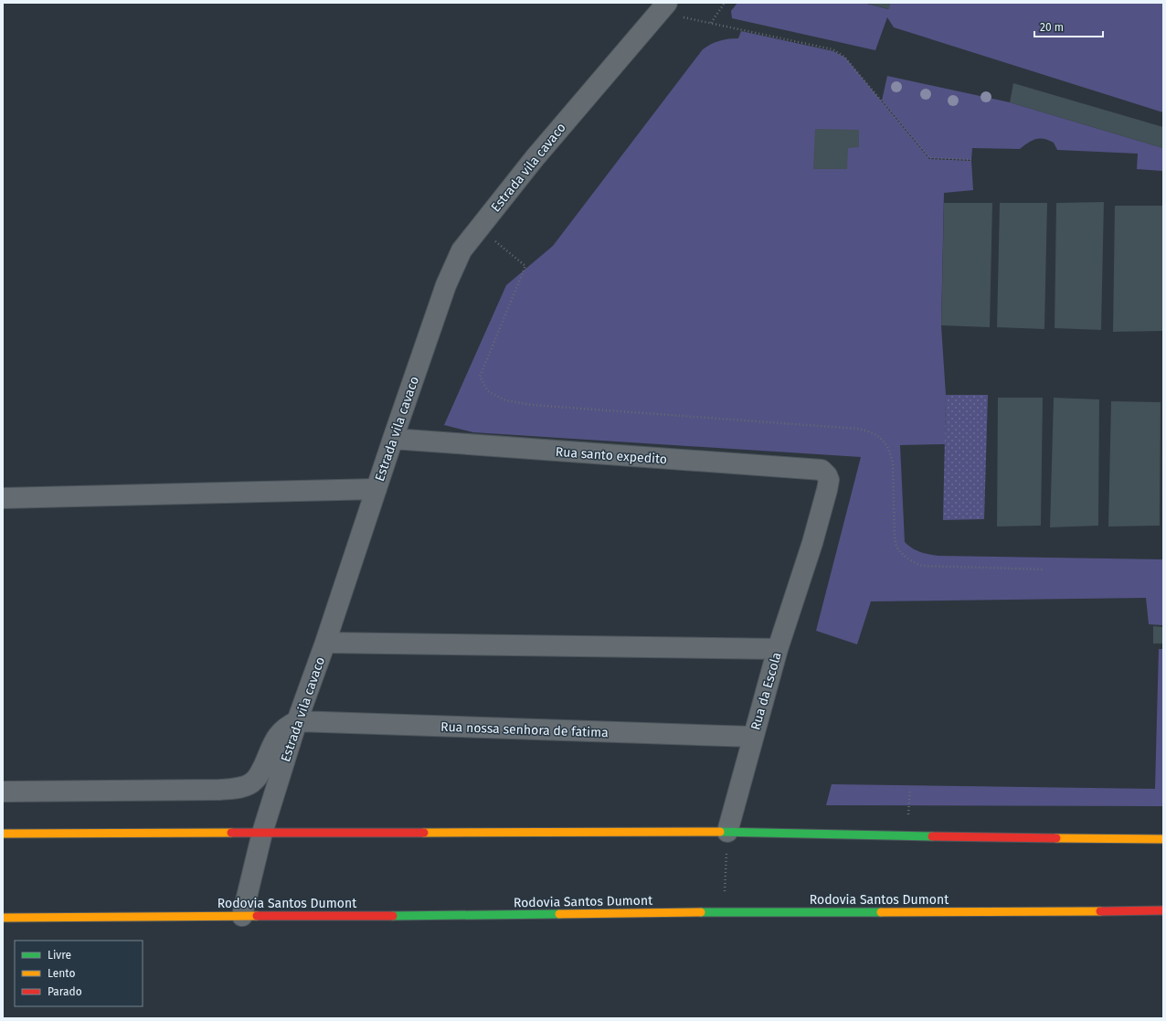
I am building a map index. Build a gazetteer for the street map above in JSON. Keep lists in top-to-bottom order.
{
  "streets": {
    "main road": ["Rodovia Santos Dumont"],
    "street": [
      "Estrada vila cavaco",
      "Rua santo expedito",
      "Rua da Escola",
      "Rua nossa senhora de fatima"
    ]
  },
  "crossings": [
    ["Estrada vila cavaco", "Rua santo expedito"],
    ["Estrada vila cavaco", "Rua nossa senhora de fatima"],
    ["Estrada vila cavaco", "Rodovia Santos Dumont"],
    ["Rua santo expedito", "Rua da Escola"],
    ["Rua da Escola", "Rua nossa senhora de fatima"]
  ],
  "legend": ["Livre", "Lento", "Parado"],
  "scale_bar": "20 m"
}
